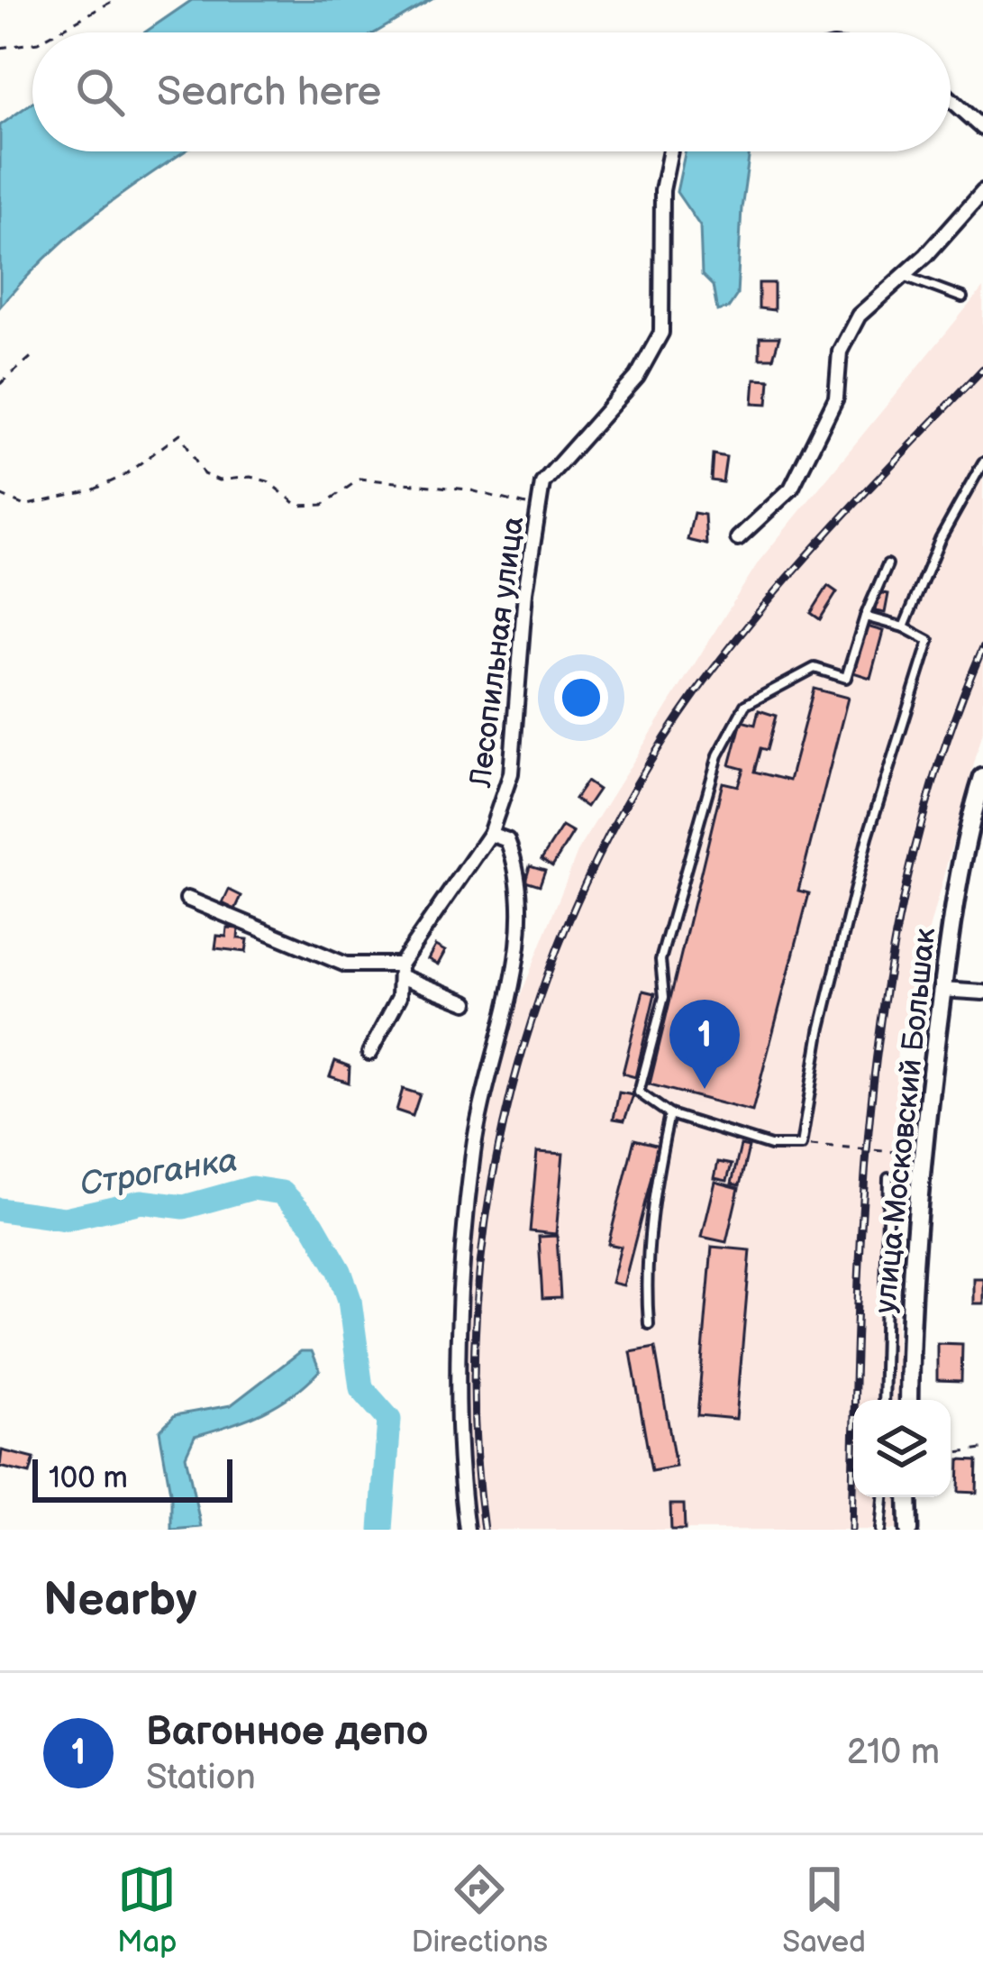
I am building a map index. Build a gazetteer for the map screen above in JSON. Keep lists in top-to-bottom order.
{
  "streets": {
    "street": ["Лесопильная улица", "улица Московский Большак"]
  },
  "water": ["Строганка"],
  "scale_bar": "100 m",
  "page": {
    "search": "Search here",
    "pins": "1",
    "scale": "100 m",
    "heading": "Nearby",
    "list": [
      {
        "mark": "1",
        "name": "Вагонное депо",
        "note": "Station",
        "value": "210 m"
      }
    ],
    "nav": ["Map", "Directions", "Saved"]
  }
}
